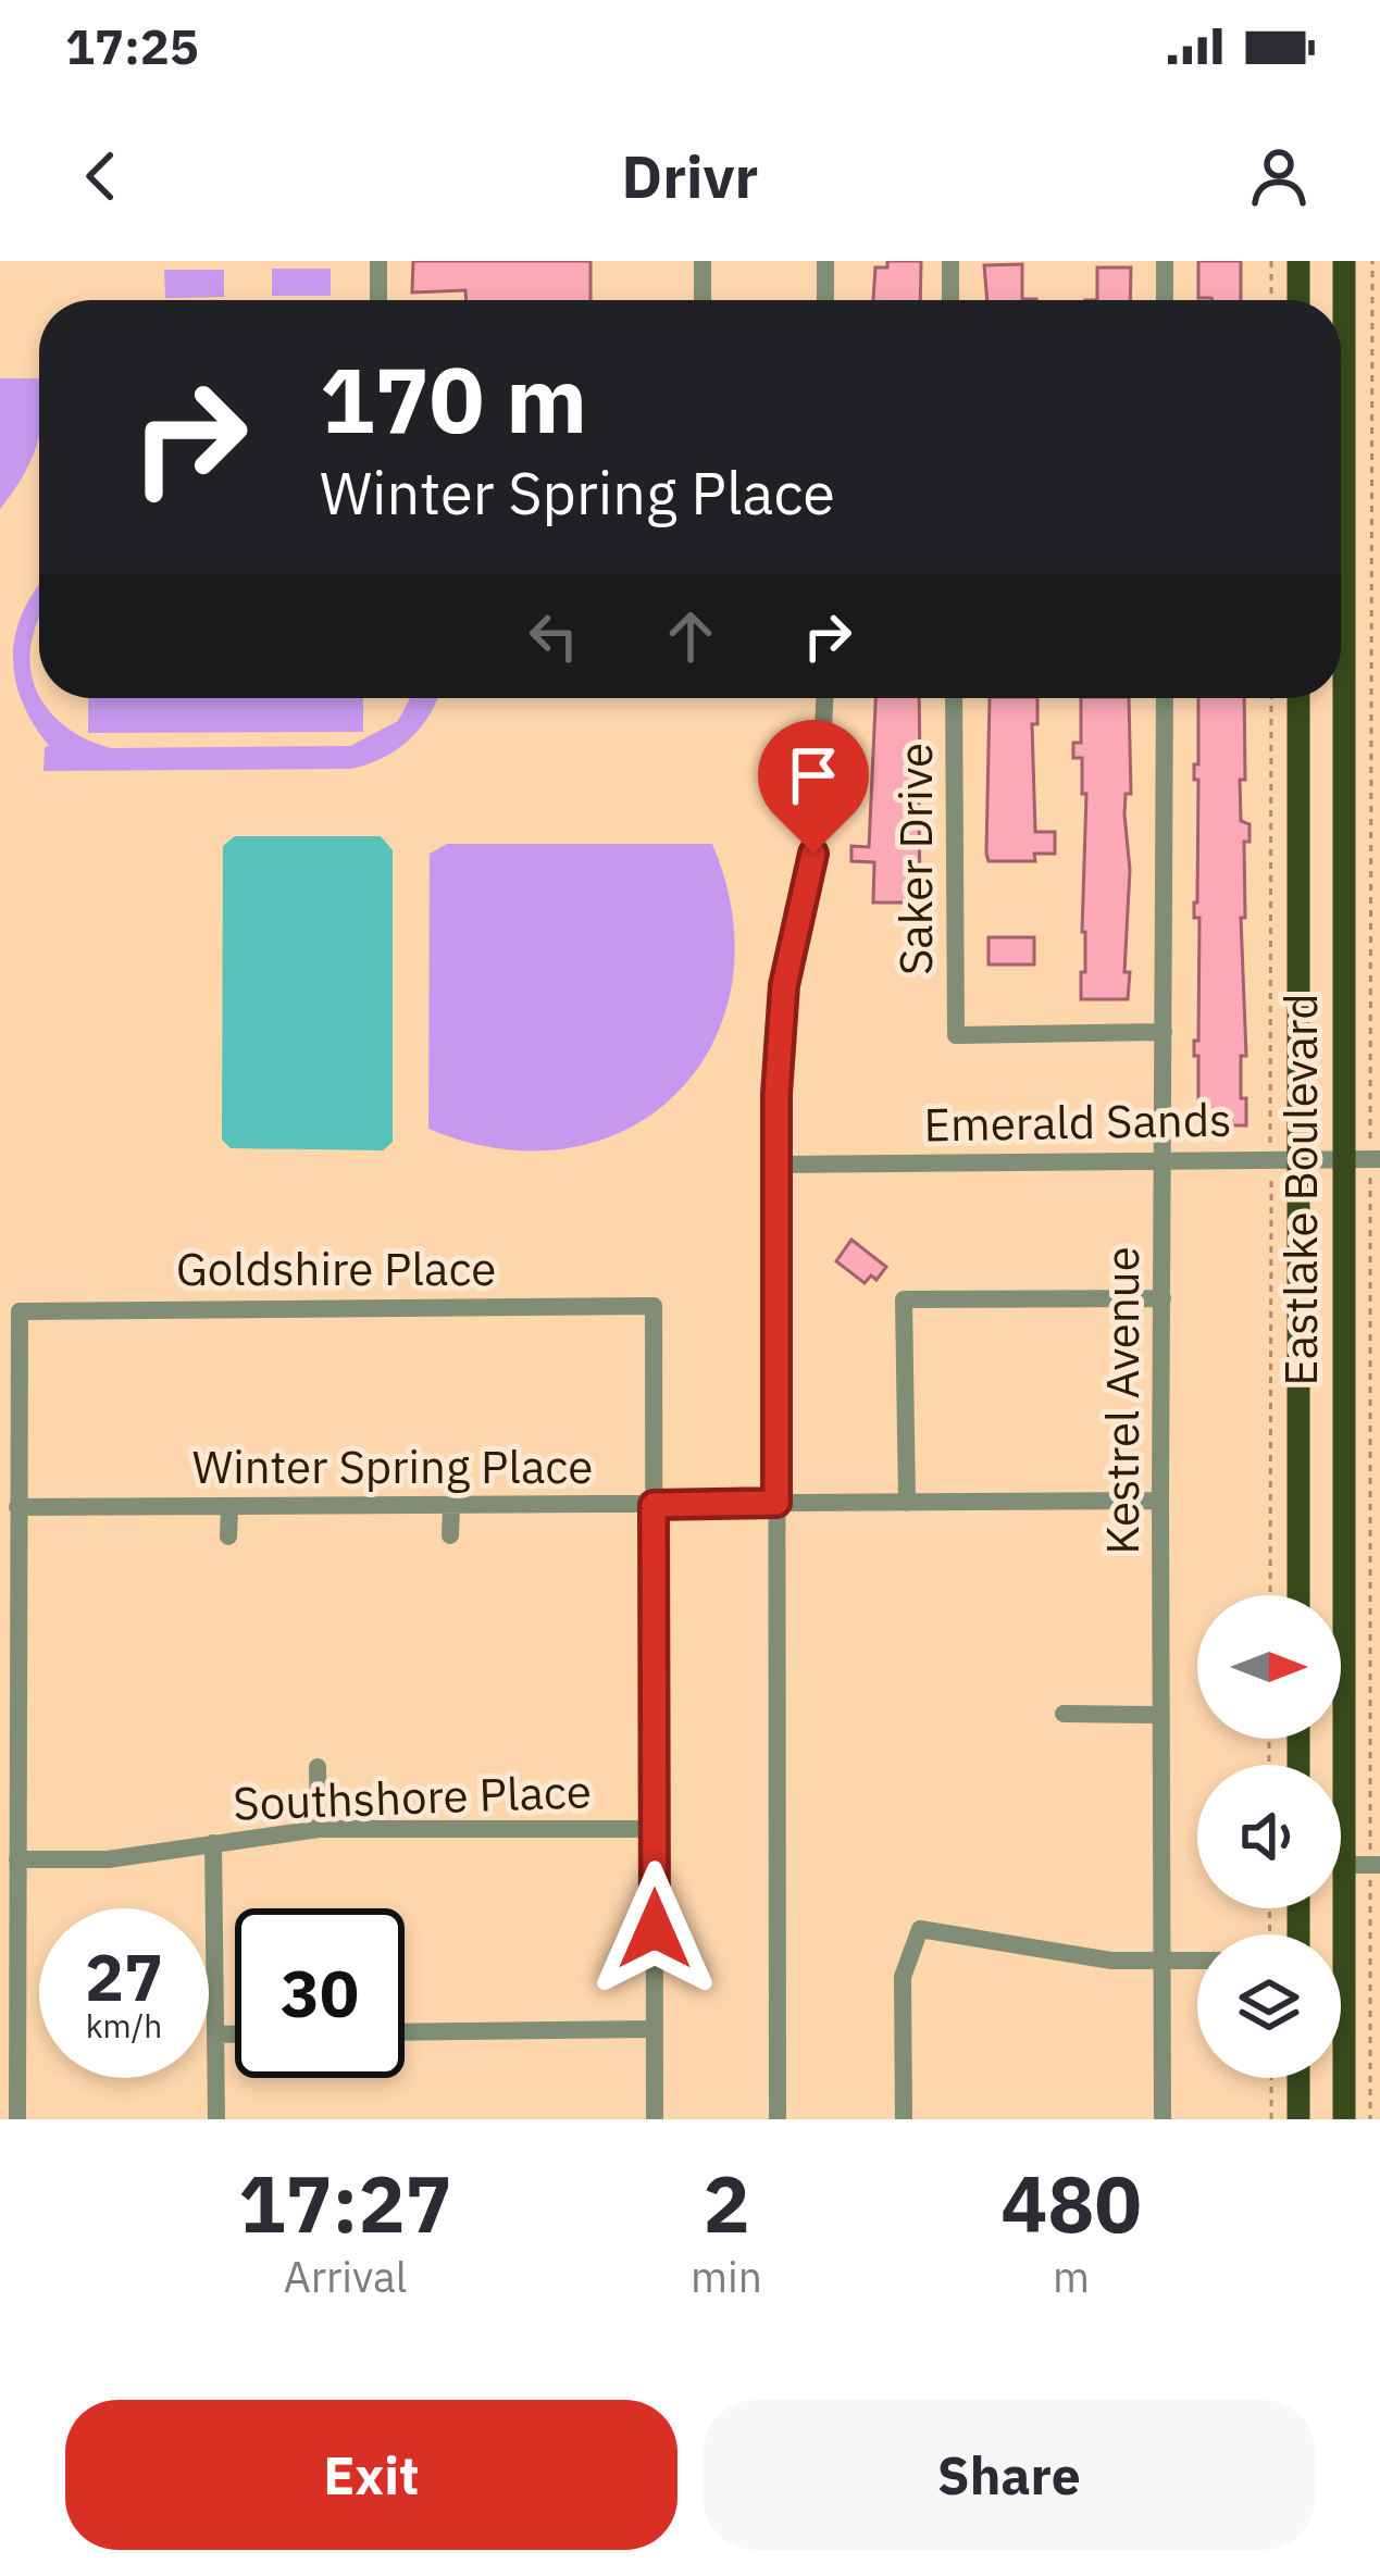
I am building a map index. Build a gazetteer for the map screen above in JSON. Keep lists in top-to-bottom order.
{
  "streets": {
    "main road": ["Eastlake Boulevard"],
    "street": [
      "Saker Drive",
      "Emerald Sands",
      "Goldshire Place",
      "Kestrel Avenue",
      "Winter Spring Place",
      "Southshore Place"
    ]
  },
  "crossings": [
    ["Saker Drive", "Kestrel Avenue"],
    ["Emerald Sands", "Eastlake Boulevard"],
    ["Emerald Sands", "Kestrel Avenue"],
    ["Goldshire Place", "Winter Spring Place"],
    ["Kestrel Avenue", "Winter Spring Place"]
  ],
  "north": "right",
  "page": {
    "status": "17:25",
    "header": "Drivr",
    "turn": ["170 m", "Winter Spring Place"],
    "speed": "27 km/h",
    "limit": "30",
    "eta": [
      "17:27",
      "Arrival",
      "2",
      "min",
      "480",
      "m"
    ],
    "buttons": ["Exit", "Share"]
  }
}
